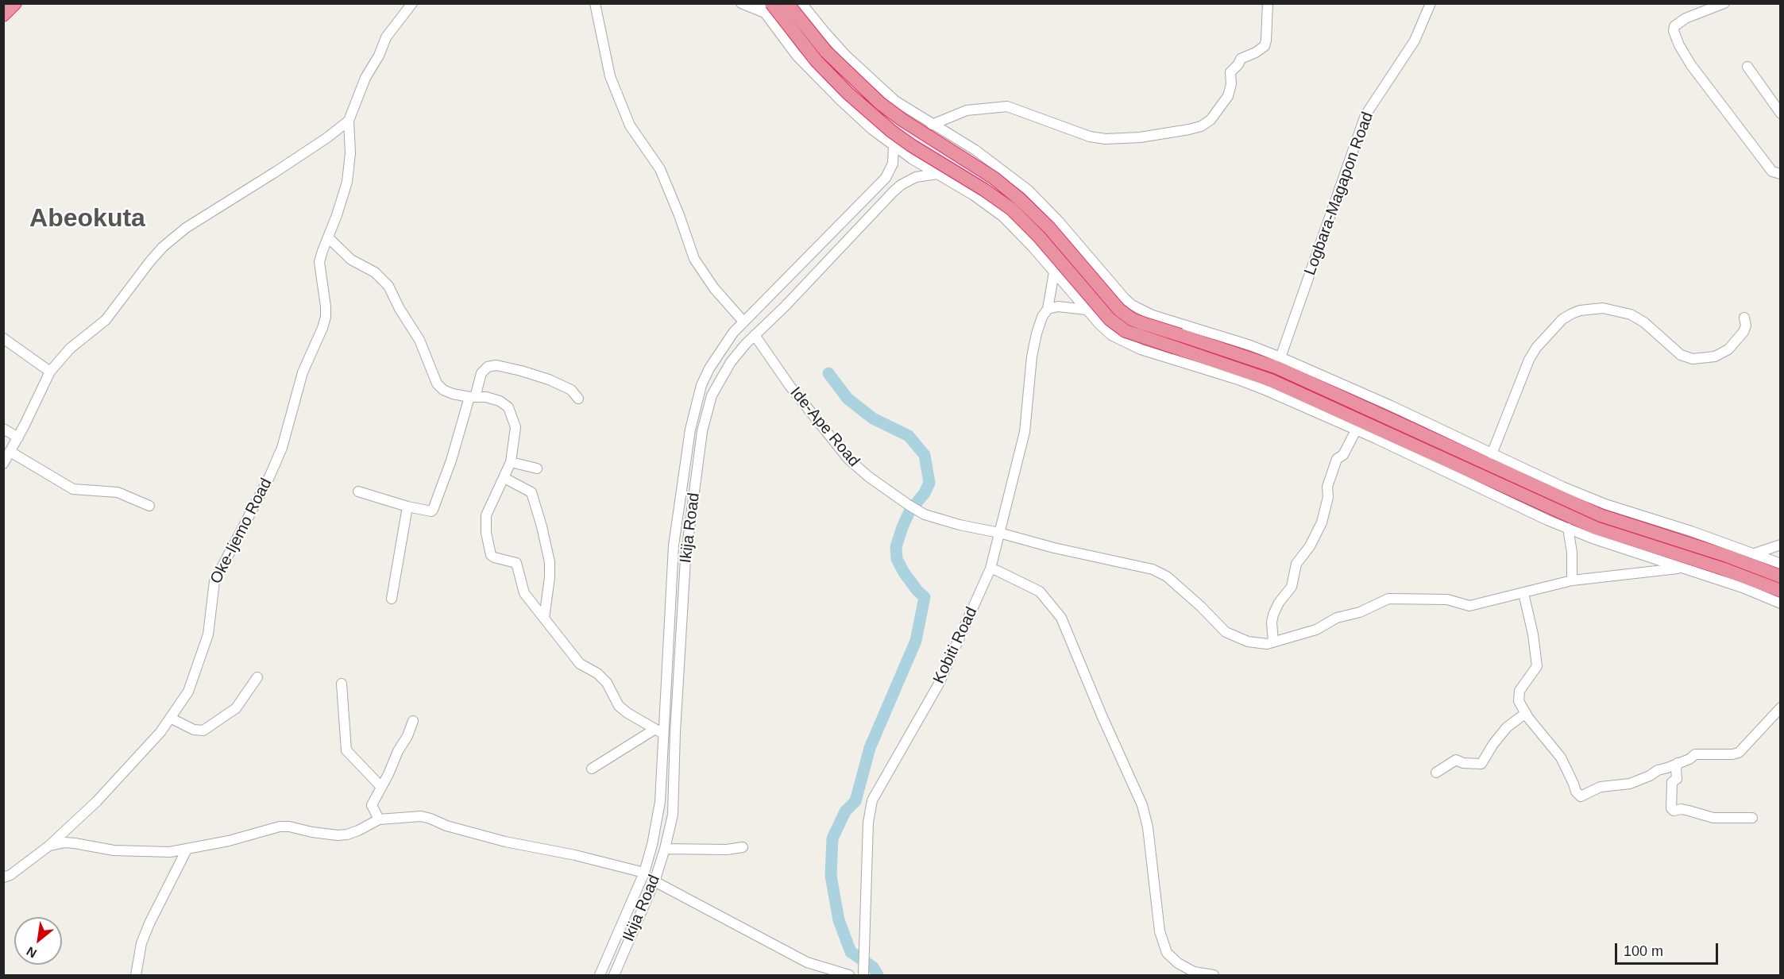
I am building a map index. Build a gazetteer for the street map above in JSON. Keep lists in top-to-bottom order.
{
  "streets": {
    "street": [
      "Logbara-Magapon Road",
      "Ide-Ape Road",
      "Ikija Road",
      "Oke-Ijemo Road",
      "Kobiti Road"
    ]
  },
  "crossings": [
    ["Ide-Ape Road", "Ikija Road"],
    ["Ide-Ape Road", "Kobiti Road"]
  ],
  "districts": ["Abeokuta"],
  "scale_bar": "100 m",
  "north": "bottom left"
}
